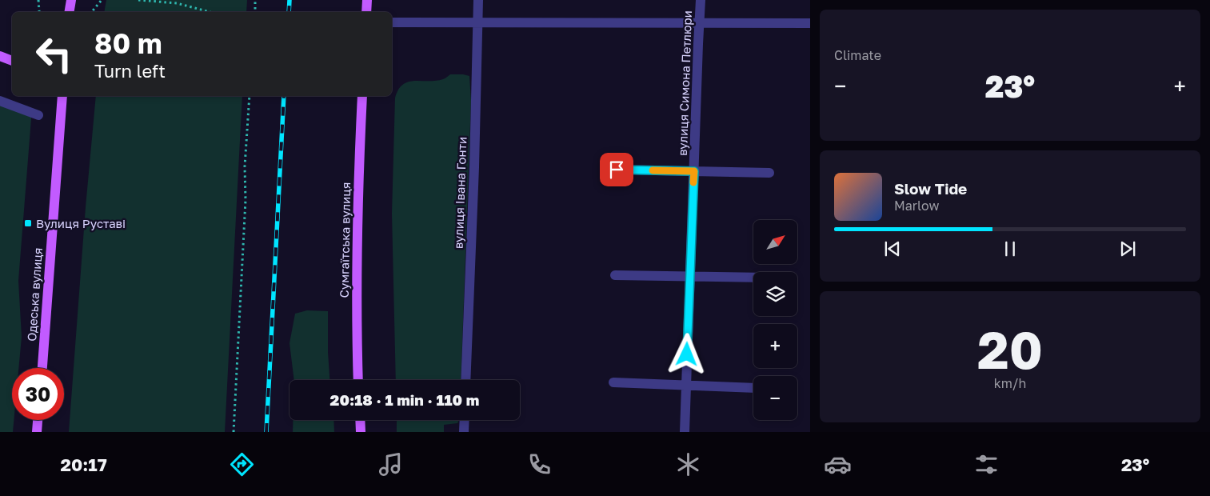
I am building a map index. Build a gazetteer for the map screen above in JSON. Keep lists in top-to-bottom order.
{
  "streets": {
    "main road": ["Сумгаїтська вулиця", "Одеська вулиця"],
    "street": ["вулиця Симона Петлюри", "вулиця Івана Гонти"]
  },
  "places": {
    "transit": ["Вулиця Руставі"]
  },
  "north": "top right",
  "page": {
    "tile": [
      "Climate",
      ["20", "km/h"]
    ],
    "turn": ["80 m", "Turn left"],
    "heat": ["−", "23°", "+"],
    "song": ["Slow Tide", "Marlow"],
    "map_buttons": ["+", "−"],
    "limit": "30",
    "trip": "20:18 · 1 min · 110 m",
    "tabs": ["20:17", "23°"]
  }
}
